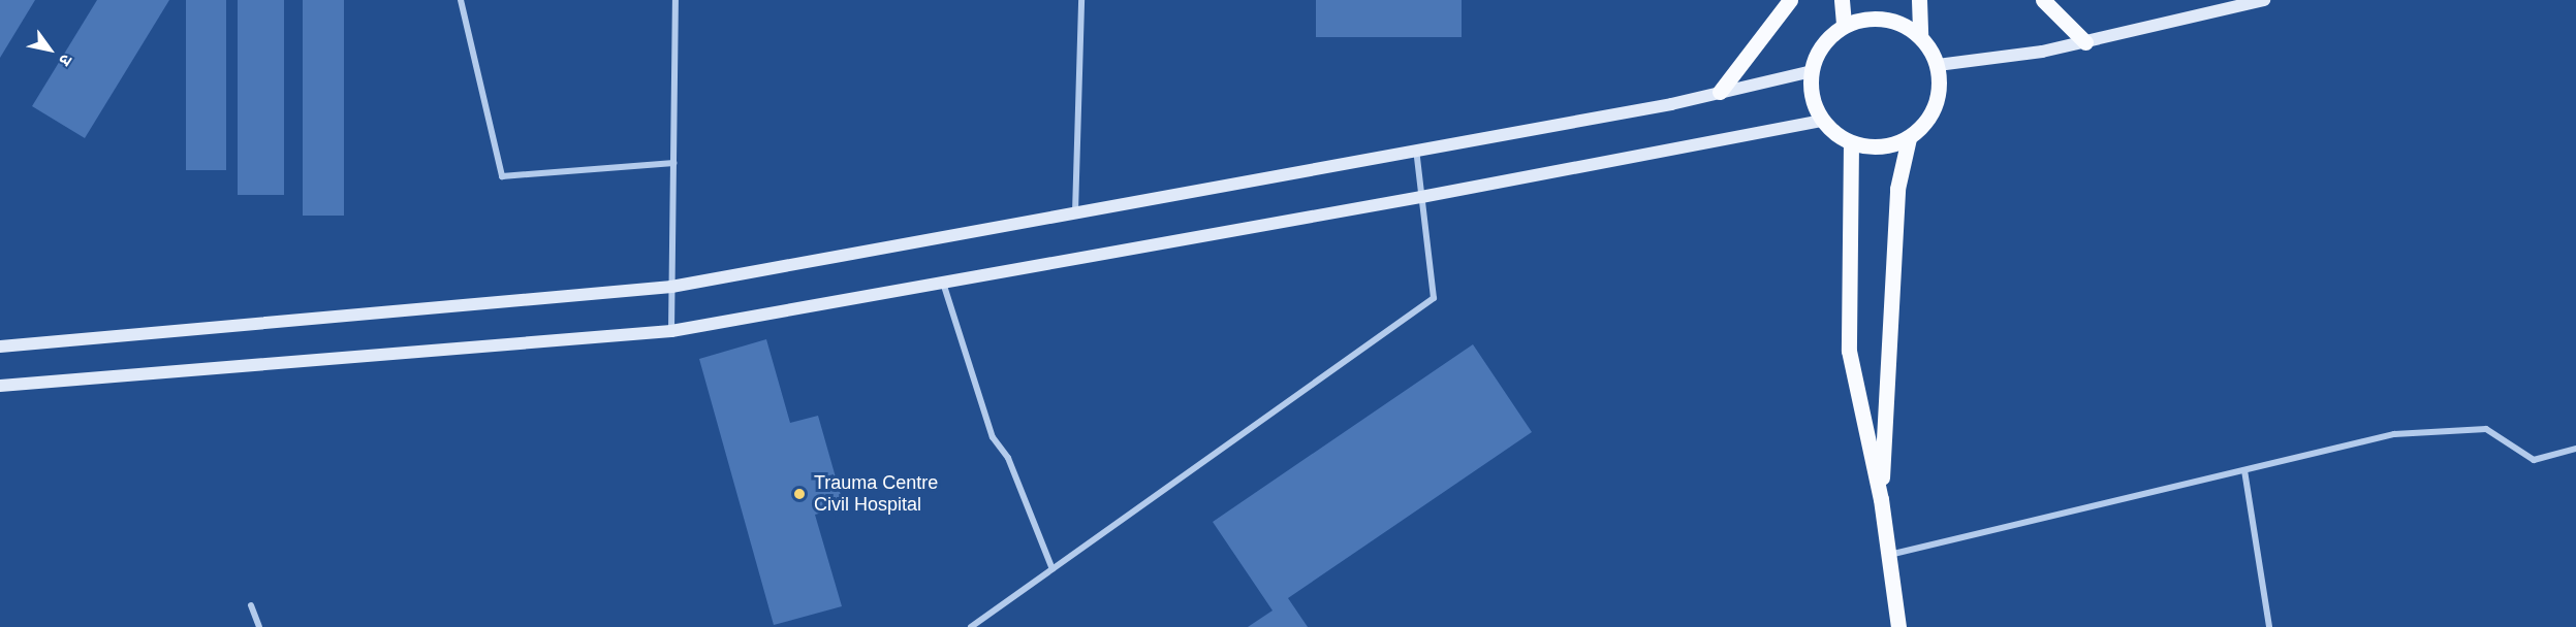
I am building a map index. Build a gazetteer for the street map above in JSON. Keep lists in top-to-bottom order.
{
  "places": ["Trauma Centre Civil Hospital"],
  "north": "bottom right"
}
